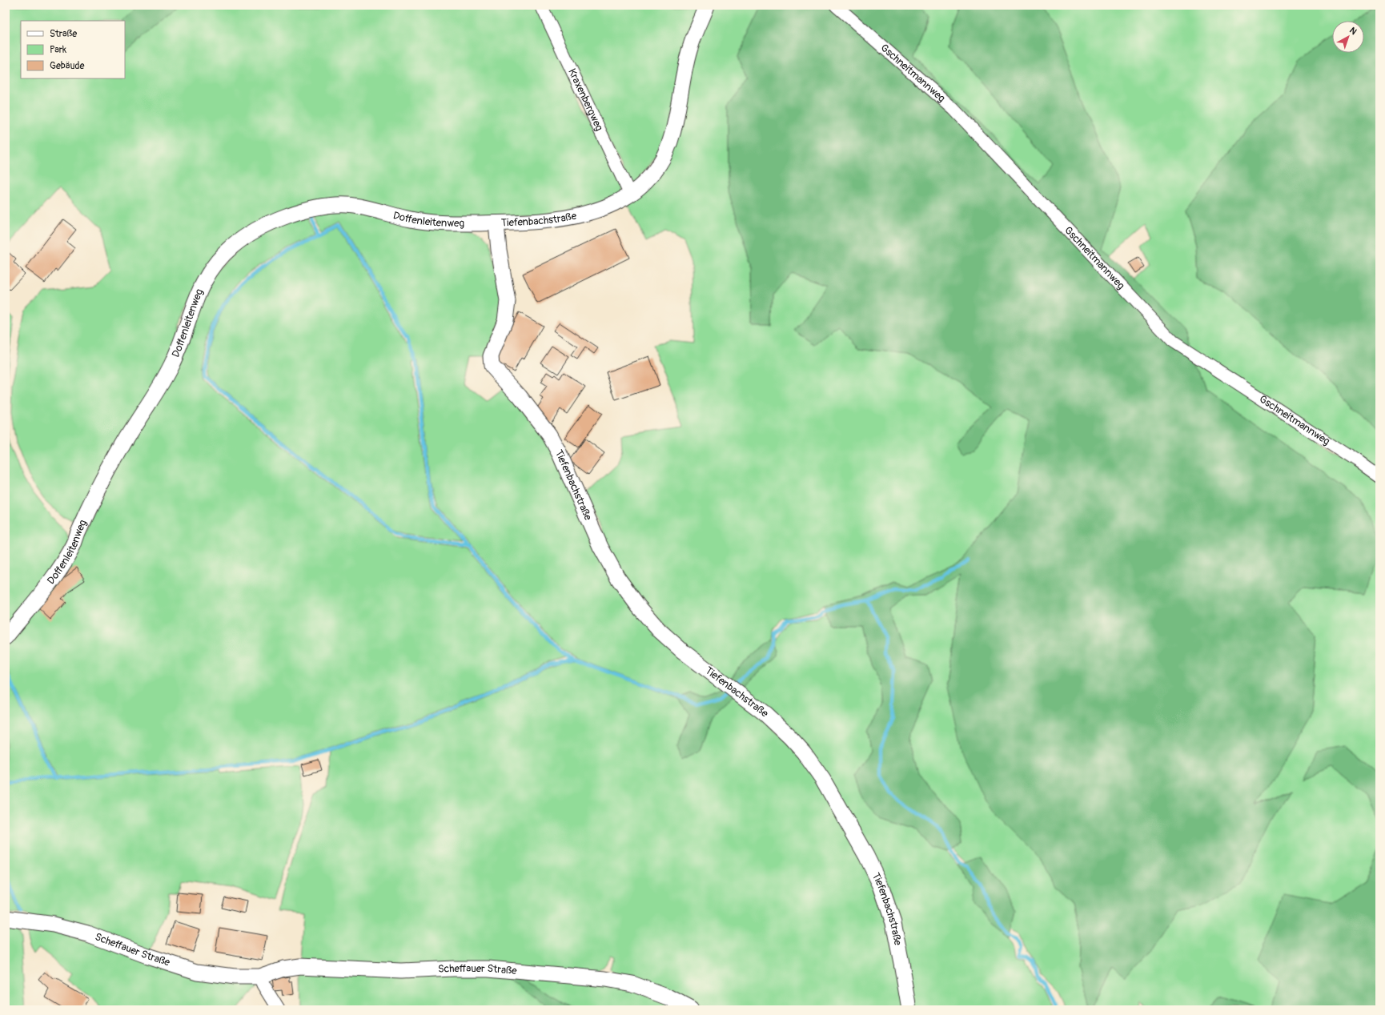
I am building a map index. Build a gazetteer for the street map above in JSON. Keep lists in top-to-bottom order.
{
  "streets": {
    "street": [
      "Gschneitmannweg",
      "Kraxenbergweg",
      "Doffenleitenweg",
      "Tiefenbachstraße",
      "Scheffauer Straße"
    ]
  },
  "crossings": [
    ["Kraxenbergweg", "Tiefenbachstraße"],
    ["Doffenleitenweg", "Tiefenbachstraße"]
  ],
  "legend": ["Straße", "Park", "Gebäude"],
  "north": "top right"
}
